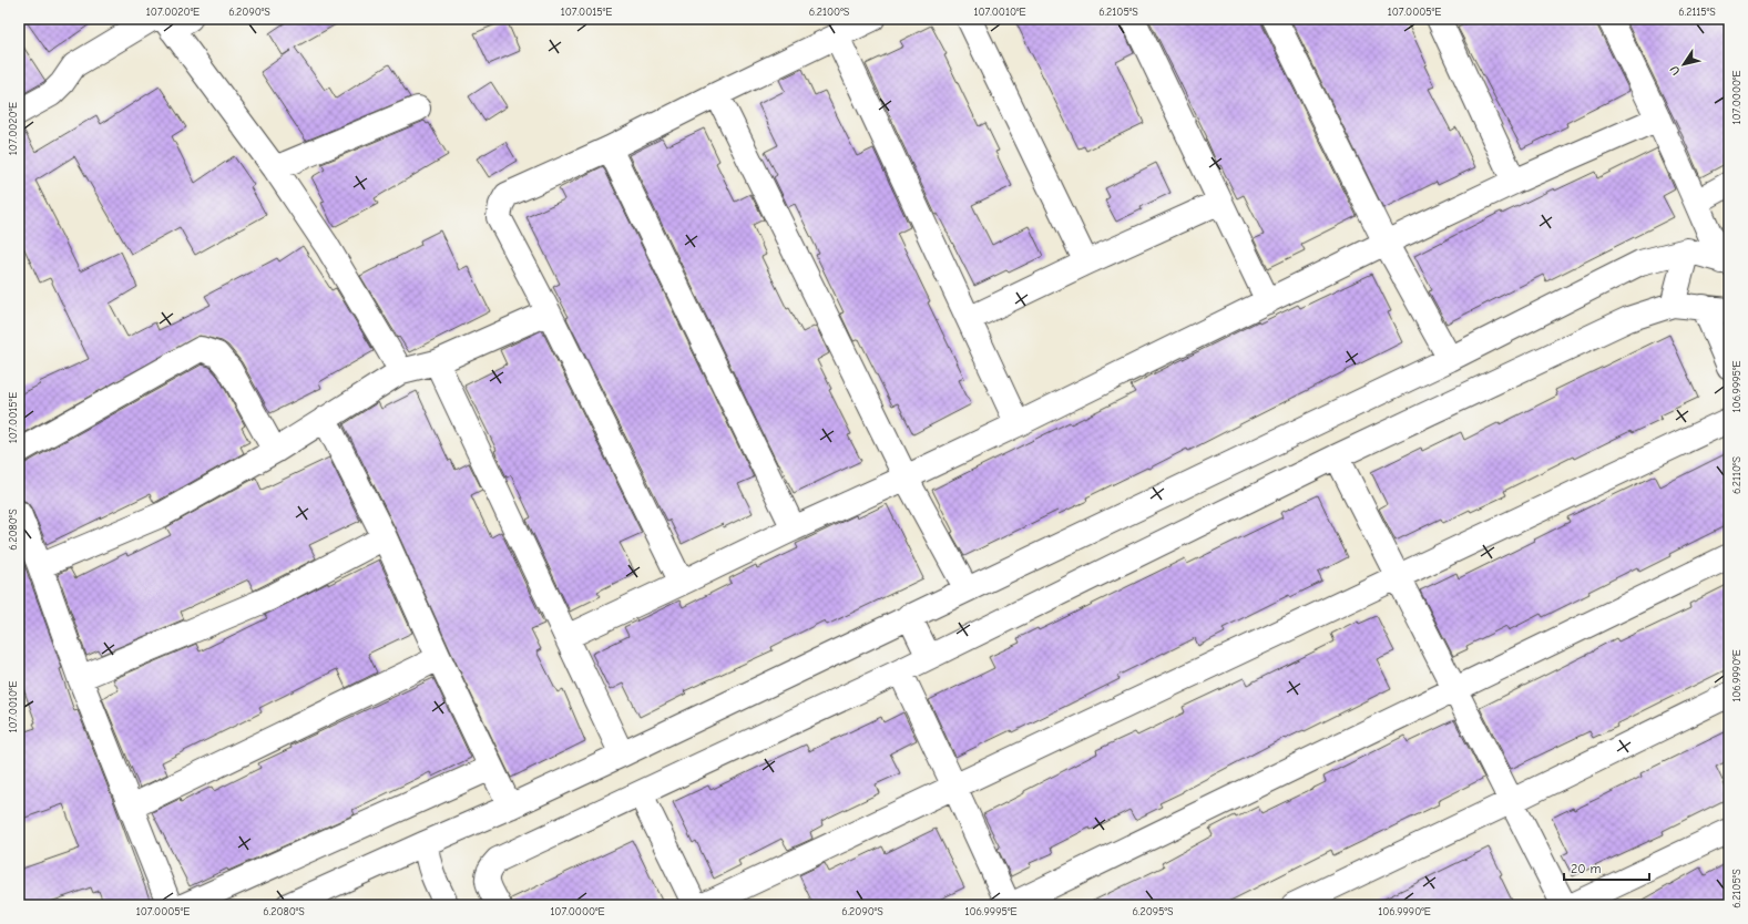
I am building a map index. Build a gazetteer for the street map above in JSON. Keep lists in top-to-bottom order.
{
  "scale_bar": "20 m",
  "north": "bottom left",
  "coordinates": [
    "107.0020°E",
    "6.2090°S",
    "107.0015°E",
    "6.2100°S",
    "107.0010°E",
    "6.2105°S",
    "107.0005°E",
    "6.2115°S",
    "107.0000°E",
    "106.9995°E",
    "6.2110°S",
    "6.2080°S",
    "106.9990°E",
    "6.2095°S"
  ]
}
